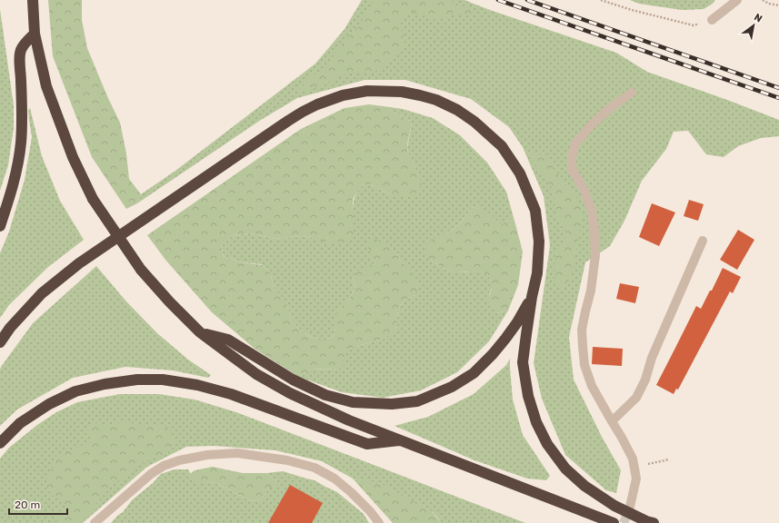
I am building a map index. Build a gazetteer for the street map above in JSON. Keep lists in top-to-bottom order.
{
  "scale_bar": "20 m",
  "north": "top right"
}
